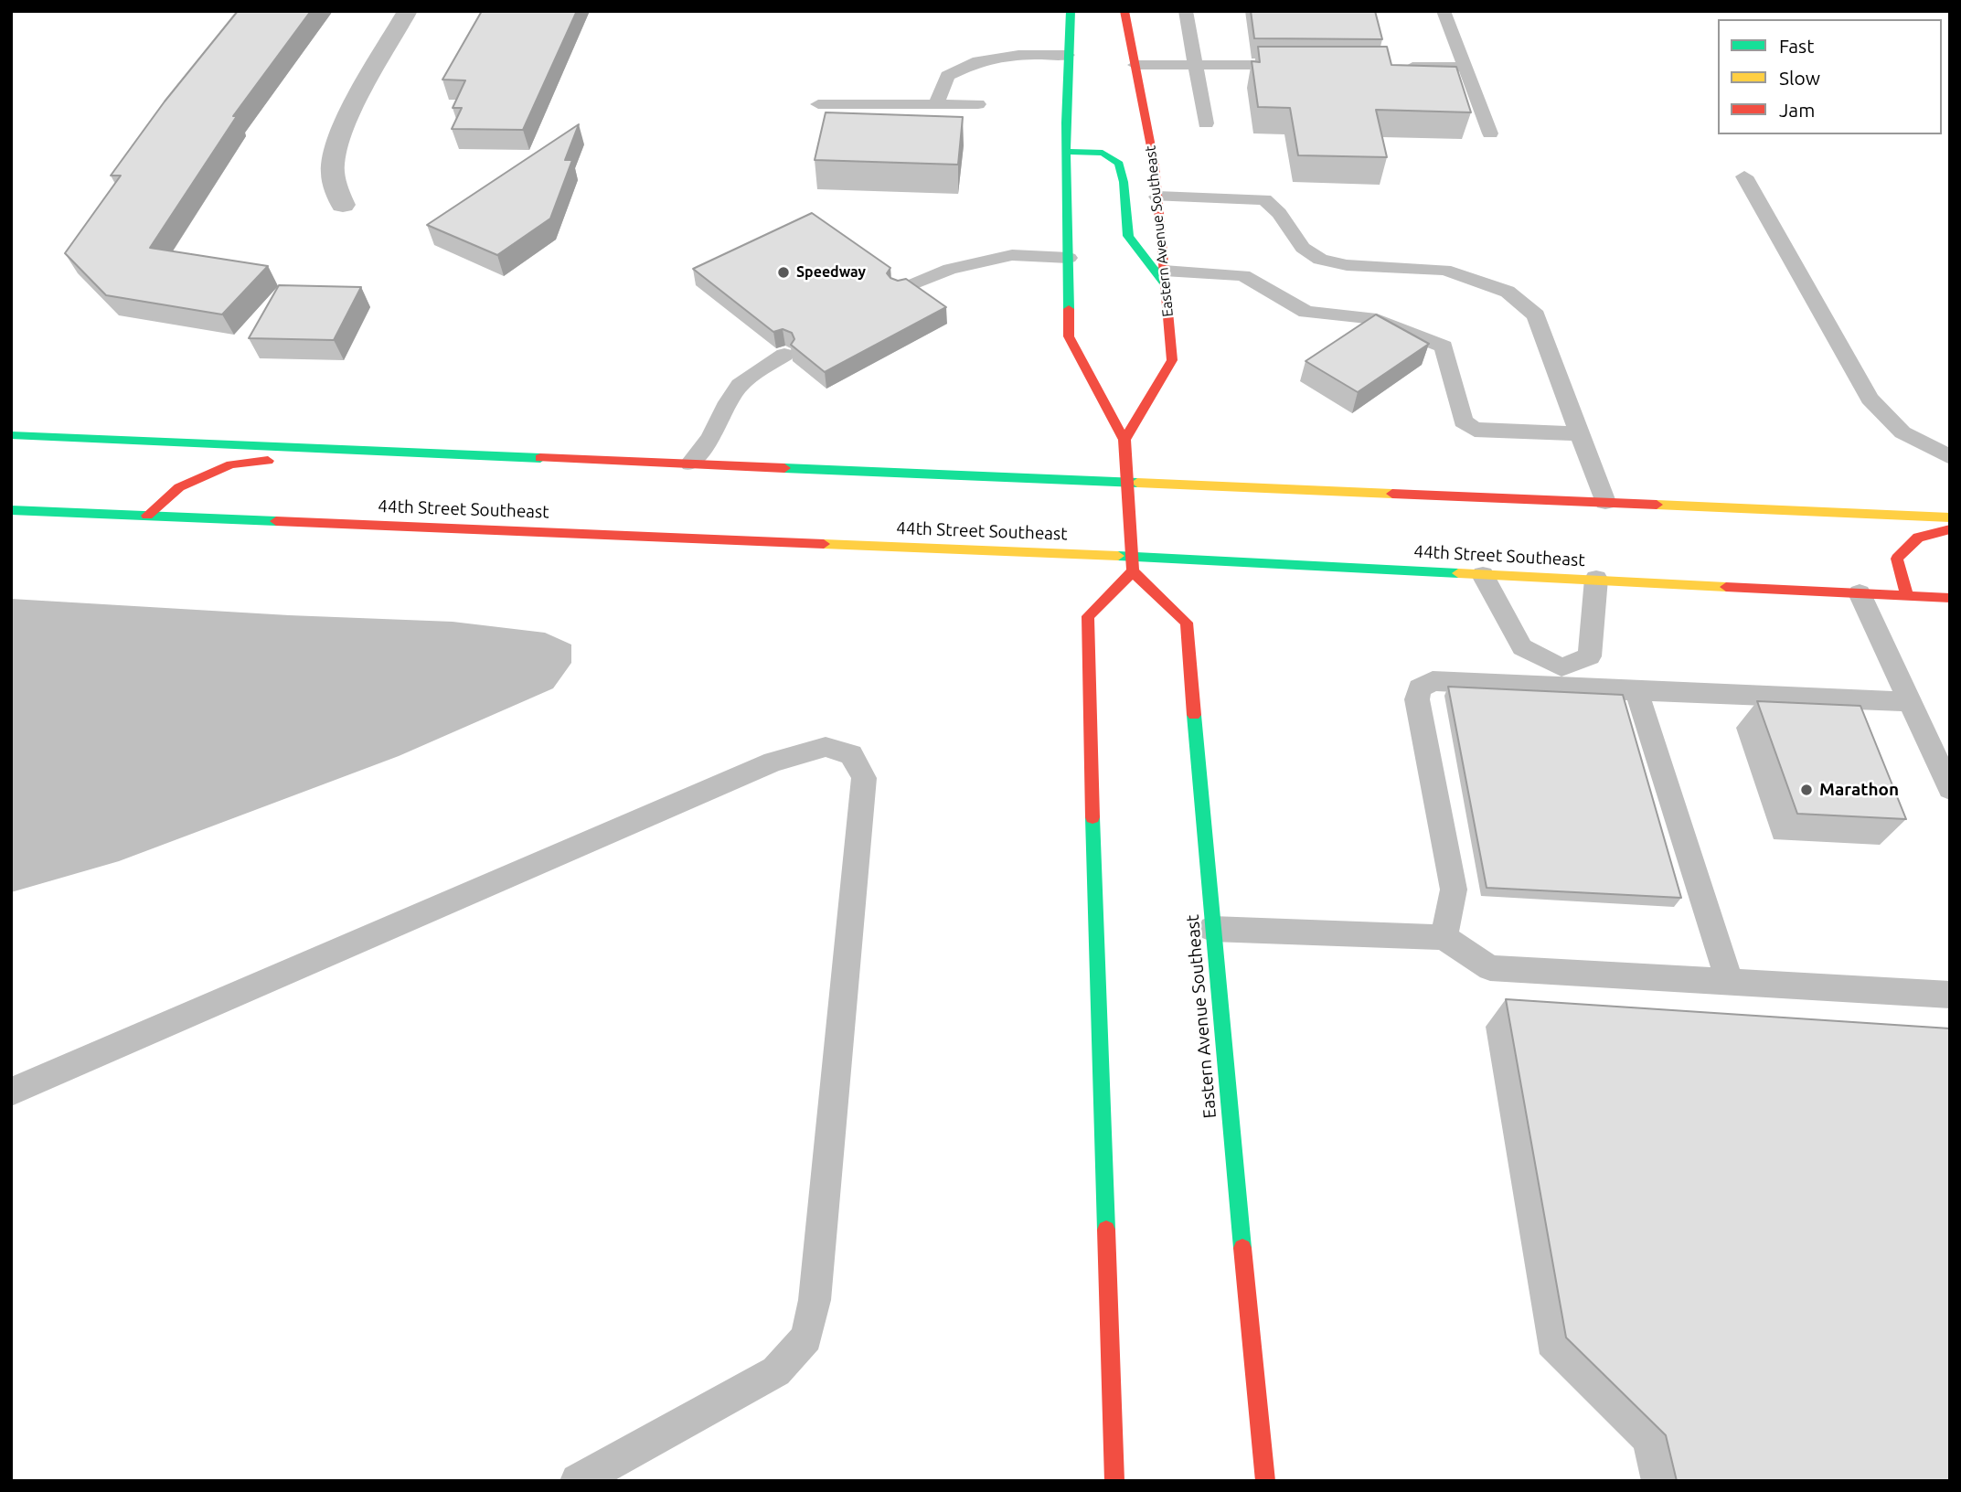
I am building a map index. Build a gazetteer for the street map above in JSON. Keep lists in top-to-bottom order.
{
  "streets": {
    "main road": ["Eastern Avenue Southeast", "44th Street Southeast"]
  },
  "crossings": [
    ["Eastern Avenue Southeast", "44th Street Southeast"]
  ],
  "places": ["Speedway", "Marathon"],
  "legend": ["Fast", "Slow", "Jam"]
}
